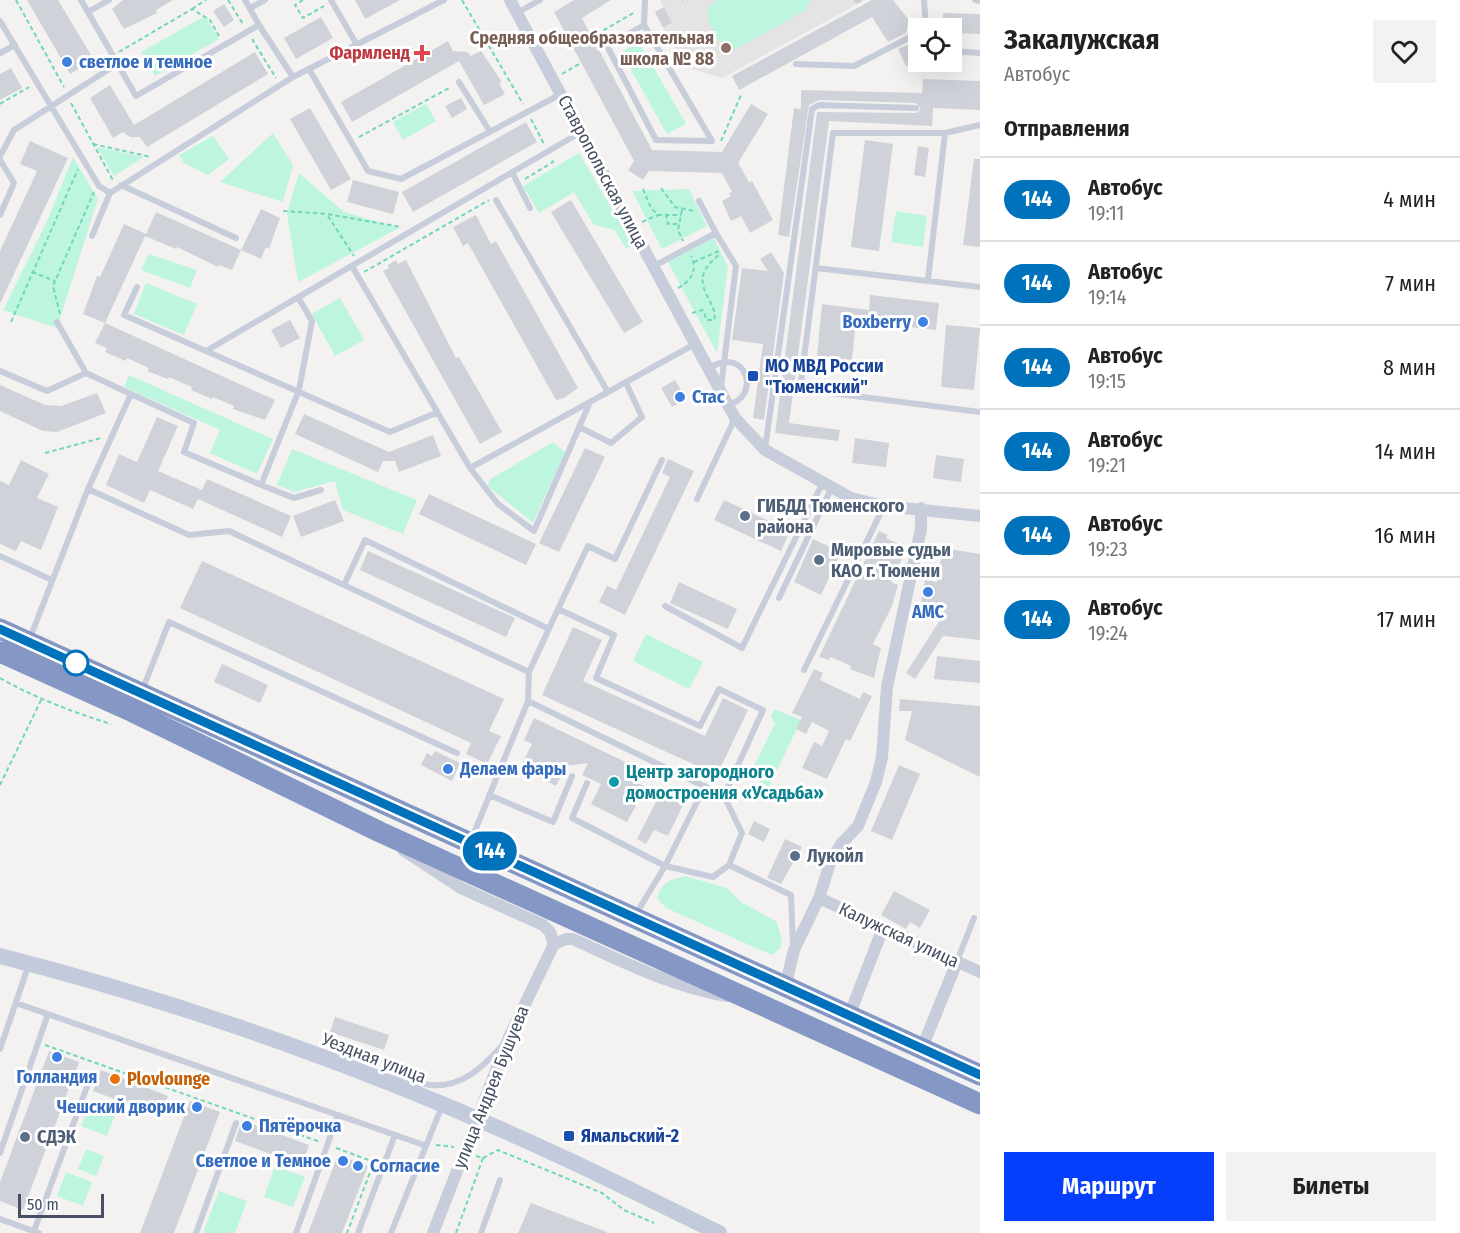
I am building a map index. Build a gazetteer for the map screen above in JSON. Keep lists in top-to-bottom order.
{
  "streets": {
    "street": [
      "Ставропольская улица",
      "Калужская улица",
      "Уездная улица",
      "улица Андрея Бушуева"
    ]
  },
  "crossings": [
    ["Уездная улица", "улица Андрея Бушуева"]
  ],
  "places": {
    "other": [
      "Средняя общеобразовательная школа № 88",
      "светлое и темное",
      "Boxberry",
      "Стас",
      "ГИБДД Тюменского района",
      "Мировые судьи КАО г. Тюмени",
      "АМС",
      "Делаем фары",
      "Центр загородного домостроения «Усадьба»",
      "Лукойл",
      "Голландия",
      "Plovlounge",
      "Чешский дворик",
      "Пятёрочка",
      "СДЭК",
      "Светлое и Темное",
      "Согласие"
    ],
    "health": ["Фармленд"],
    "transit": ["МО МВД России \"Тюменский\"", "Ямальский-2"]
  },
  "lines": ["bus line 144"],
  "scale_bar": "50 m",
  "page": {
    "on_map": "144",
    "heading": [
      ["Закалужская", "Автобус"],
      "Отправления"
    ],
    "list": [
      {
        "mark": "144",
        "name": "Автобус",
        "note": "19:11",
        "value": "4 мин"
      },
      {
        "mark": "144",
        "name": "Автобус",
        "note": "19:14",
        "value": "7 мин"
      },
      {
        "mark": "144",
        "name": "Автобус",
        "note": "19:15",
        "value": "8 мин"
      },
      {
        "mark": "144",
        "name": "Автобус",
        "note": "19:21",
        "value": "14 мин"
      },
      {
        "mark": "144",
        "name": "Автобус",
        "note": "19:23",
        "value": "16 мин"
      },
      {
        "mark": "144",
        "name": "Автобус",
        "note": "19:24",
        "value": "17 мин"
      }
    ],
    "buttons": ["Маршрут", "Билеты"],
    "scale": "50 m"
  }
}
